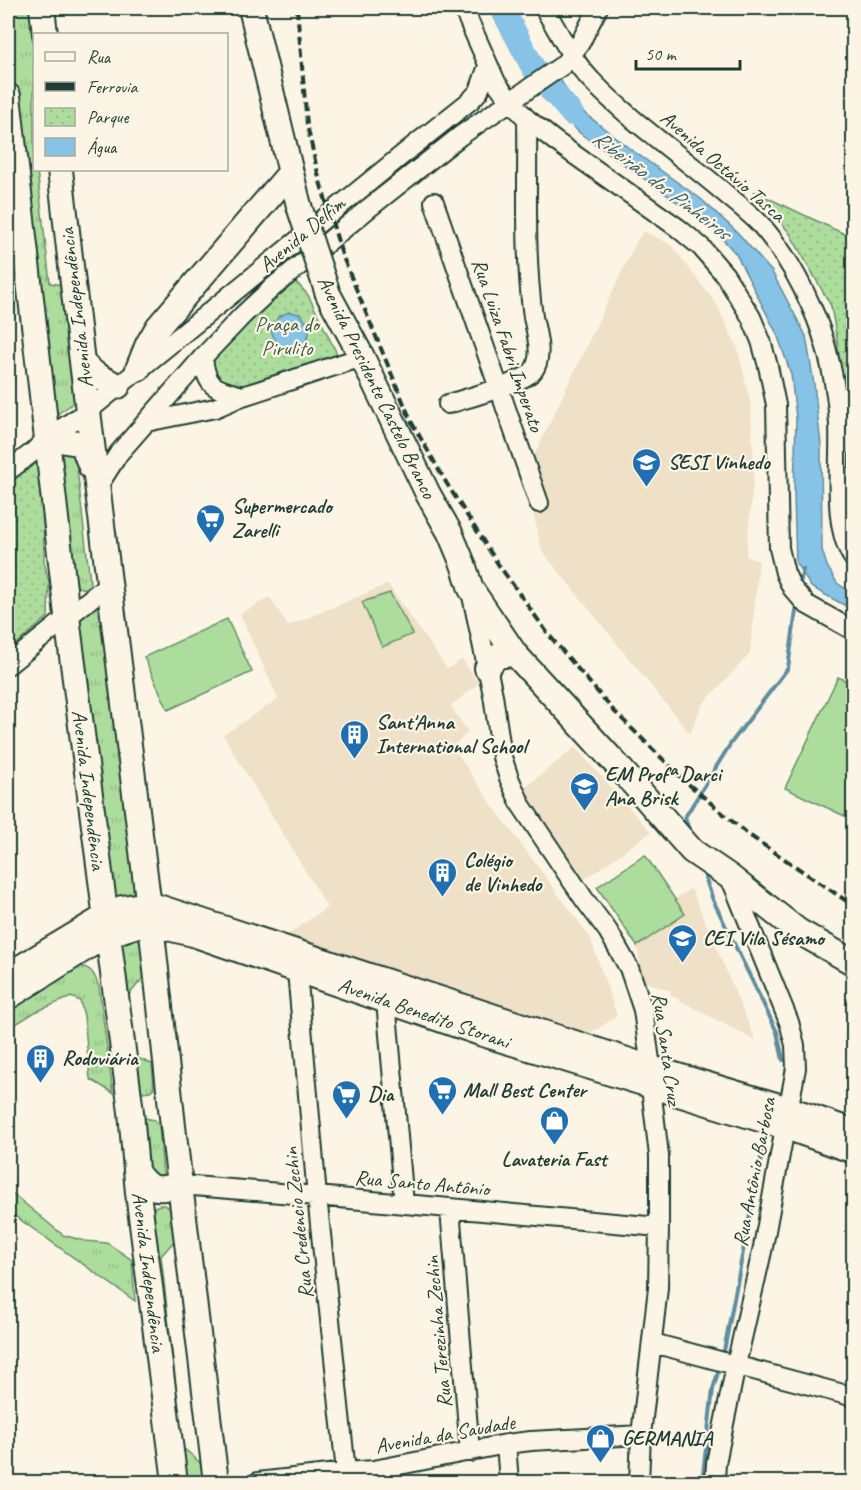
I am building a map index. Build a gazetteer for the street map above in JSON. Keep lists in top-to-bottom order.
{
  "streets": {
    "main road": ["Avenida Independência", "Avenida Presidente Castelo Branco", "Avenida Benedito Storani"],
    "street": [
      "Avenida Octávio Tasca",
      "Avenida Delfim",
      "Rua Luiza Fabri Imperato",
      "Rua Santa Cruz",
      "Rua Antônio Barbosa",
      "Rua Santo Antônio",
      "Rua Credencio Zechin",
      "Rua Terezinha Zechin",
      "Avenida da Saudade"
    ]
  },
  "crossings": [
    ["Avenida Octávio Tasca", "Avenida Delfim"],
    ["Avenida Delfim", "Avenida Independência"],
    ["Avenida Independência", "Avenida Benedito Storani"],
    ["Avenida Independência", "Rua Santo Antônio"],
    ["Avenida Presidente Castelo Branco", "Rua Santa Cruz"],
    ["Avenida Presidente Castelo Branco", "Rua Antônio Barbosa"],
    ["Avenida Benedito Storani", "Rua Santa Cruz"],
    ["Avenida Benedito Storani", "Rua Antônio Barbosa"],
    ["Avenida Benedito Storani", "Rua Credencio Zechin"],
    ["Rua Santa Cruz", "Rua Santo Antônio"],
    ["Rua Santa Cruz", "Avenida da Saudade"],
    ["Rua Santo Antônio", "Rua Credencio Zechin"],
    ["Rua Santo Antônio", "Rua Terezinha Zechin"],
    ["Rua Credencio Zechin", "Avenida da Saudade"],
    ["Rua Terezinha Zechin", "Avenida da Saudade"]
  ],
  "water": ["Ribeirão dos Pinheiros"],
  "parks": ["Praça do Pirulito"],
  "places": {
    "school or university": ["SESI Vinhedo", "EM Profª Darci Ana Brisk", "CEI Vila Sésamo"],
    "supermarket": ["Supermercado Zarelli", "Mall Best Center", "Dia"],
    "building": ["Sant'Anna International School", "Colégio de Vinhedo", "Rodoviária"],
    "shop": ["Lavateria Fast", "GERMANIA"]
  },
  "legend": [
    "Rua",
    "Ferrovia",
    "Parque",
    "Água"
  ],
  "scale_bar": "50 m"
}
